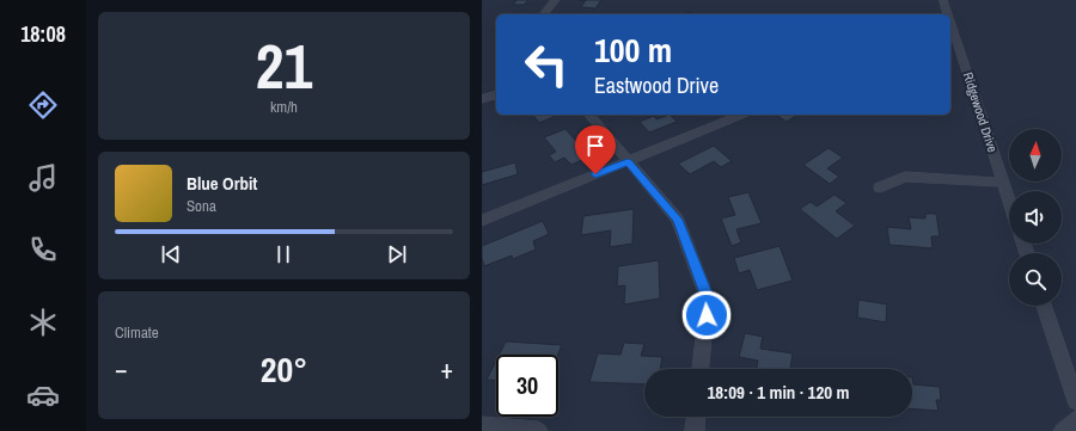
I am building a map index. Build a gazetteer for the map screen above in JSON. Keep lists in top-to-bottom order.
{
  "streets": {
    "street": ["Ridgewood Drive"]
  },
  "north": "top",
  "page": {
    "tabs": "18:08",
    "tile": [
      ["21", "km/h"],
      "Climate"
    ],
    "turn": ["100 m", "Eastwood Drive"],
    "song": ["Blue Orbit", "Sona"],
    "heat": ["−", "20°", "+"],
    "limit": "30",
    "trip": "18:09 · 1 min · 120 m"
  }
}
